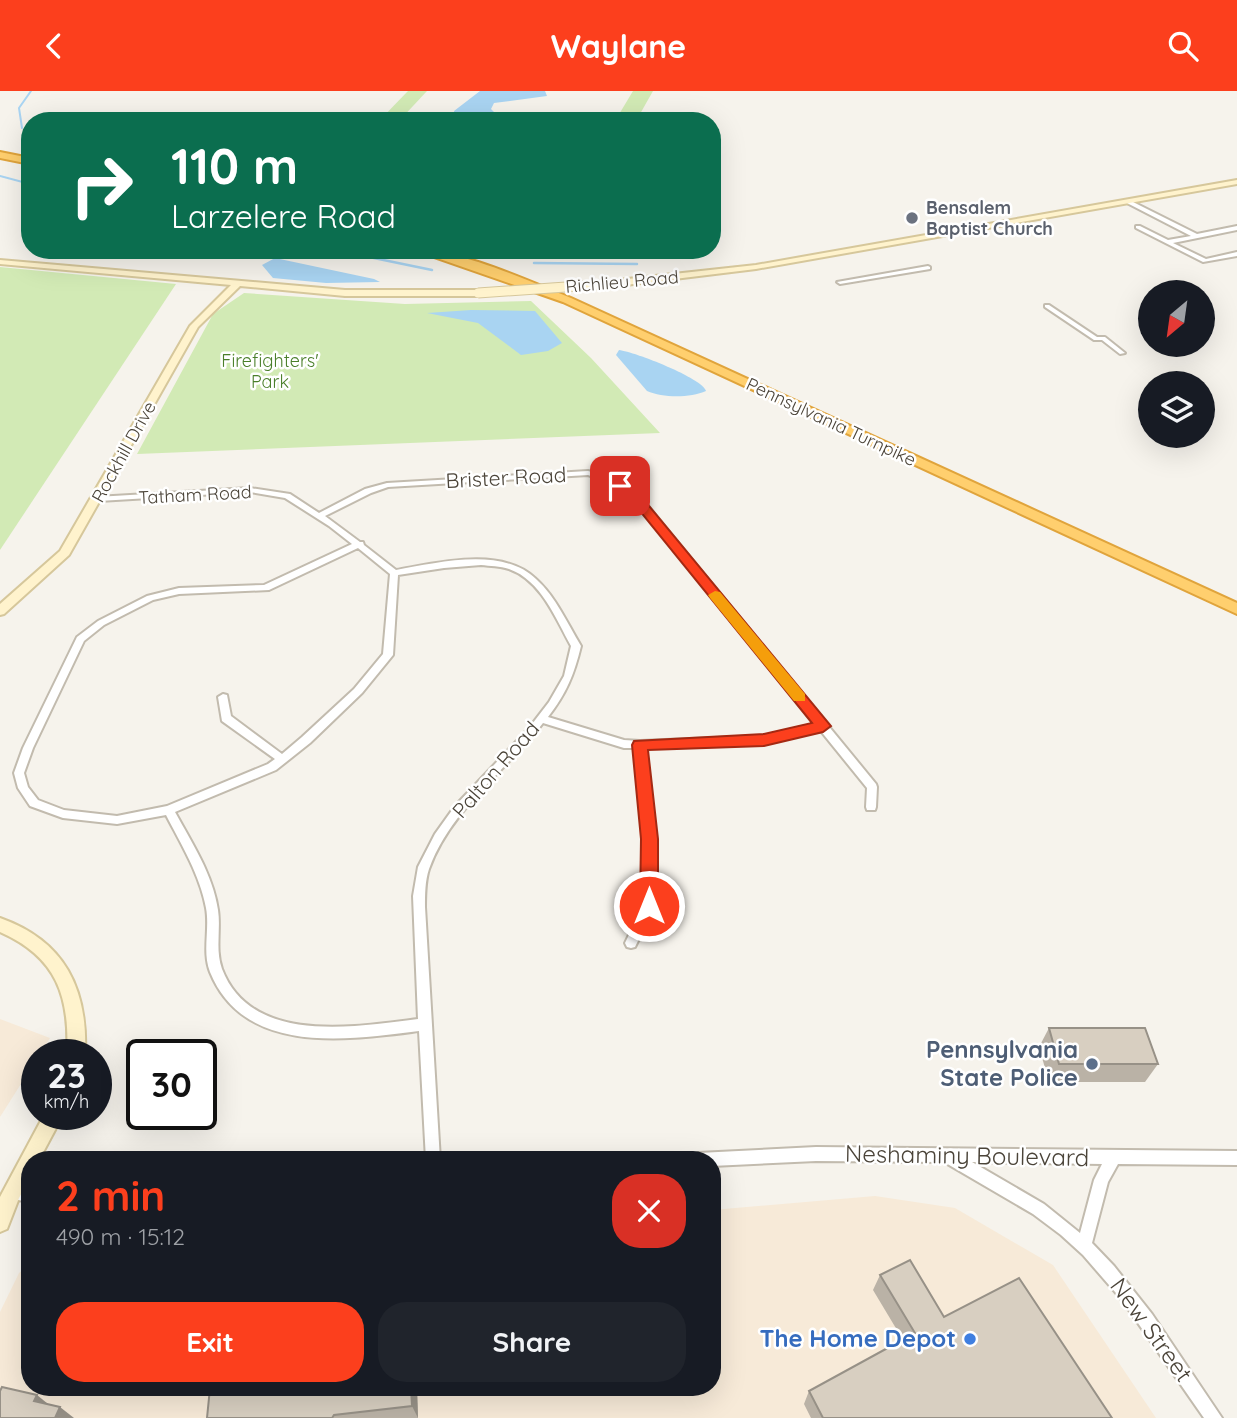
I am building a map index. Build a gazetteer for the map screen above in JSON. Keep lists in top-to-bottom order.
{
  "streets": {
    "highway": ["Pennsylvania Turnpike"],
    "main road": ["Richlieu Road", "Rockhill Drive"],
    "street": [
      "Brister Road",
      "Tatham Road",
      "Palton Road",
      "Neshaminy Boulevard",
      "New Street"
    ]
  },
  "crossings": [
    ["Richlieu Road", "Rockhill Drive"],
    ["Rockhill Drive", "Tatham Road"],
    ["Brister Road", "Tatham Road"],
    ["Tatham Road", "Palton Road"],
    ["Neshaminy Boulevard", "New Street"]
  ],
  "parks": ["Firefighters' Park"],
  "places": ["Bensalem Baptist Church", "Pennsylvania State Police", "The Home Depot"],
  "north": "bottom left",
  "page": {
    "header": "Waylane",
    "turn": ["110 m", "Larzelere Road"],
    "speed": "23 km/h",
    "limit": "30",
    "heading": ["2 min", "490 m · 15:12"],
    "buttons": ["Exit", "Share"]
  }
}
